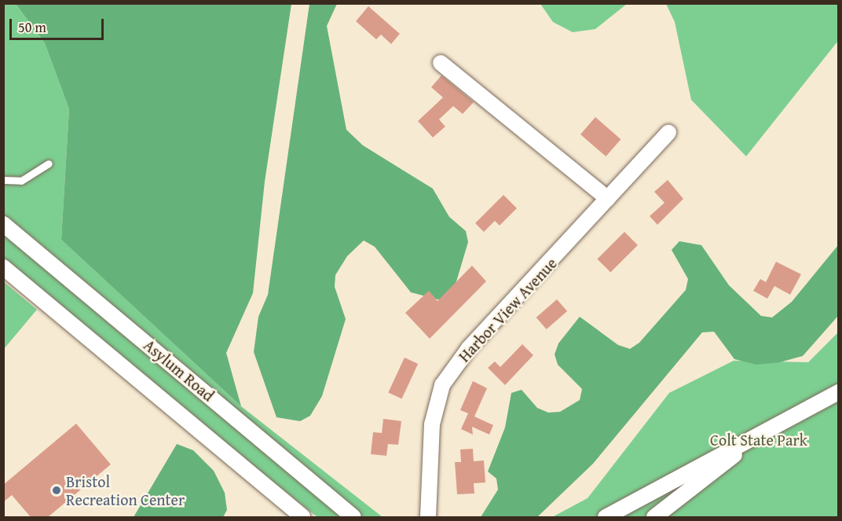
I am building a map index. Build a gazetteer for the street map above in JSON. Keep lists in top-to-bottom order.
{
  "streets": {
    "street": ["Harbor View Avenue", "Asylum Road"]
  },
  "parks": ["Colt State Park"],
  "places": ["Bristol Recreation Center"],
  "scale_bar": "50 m"
}
